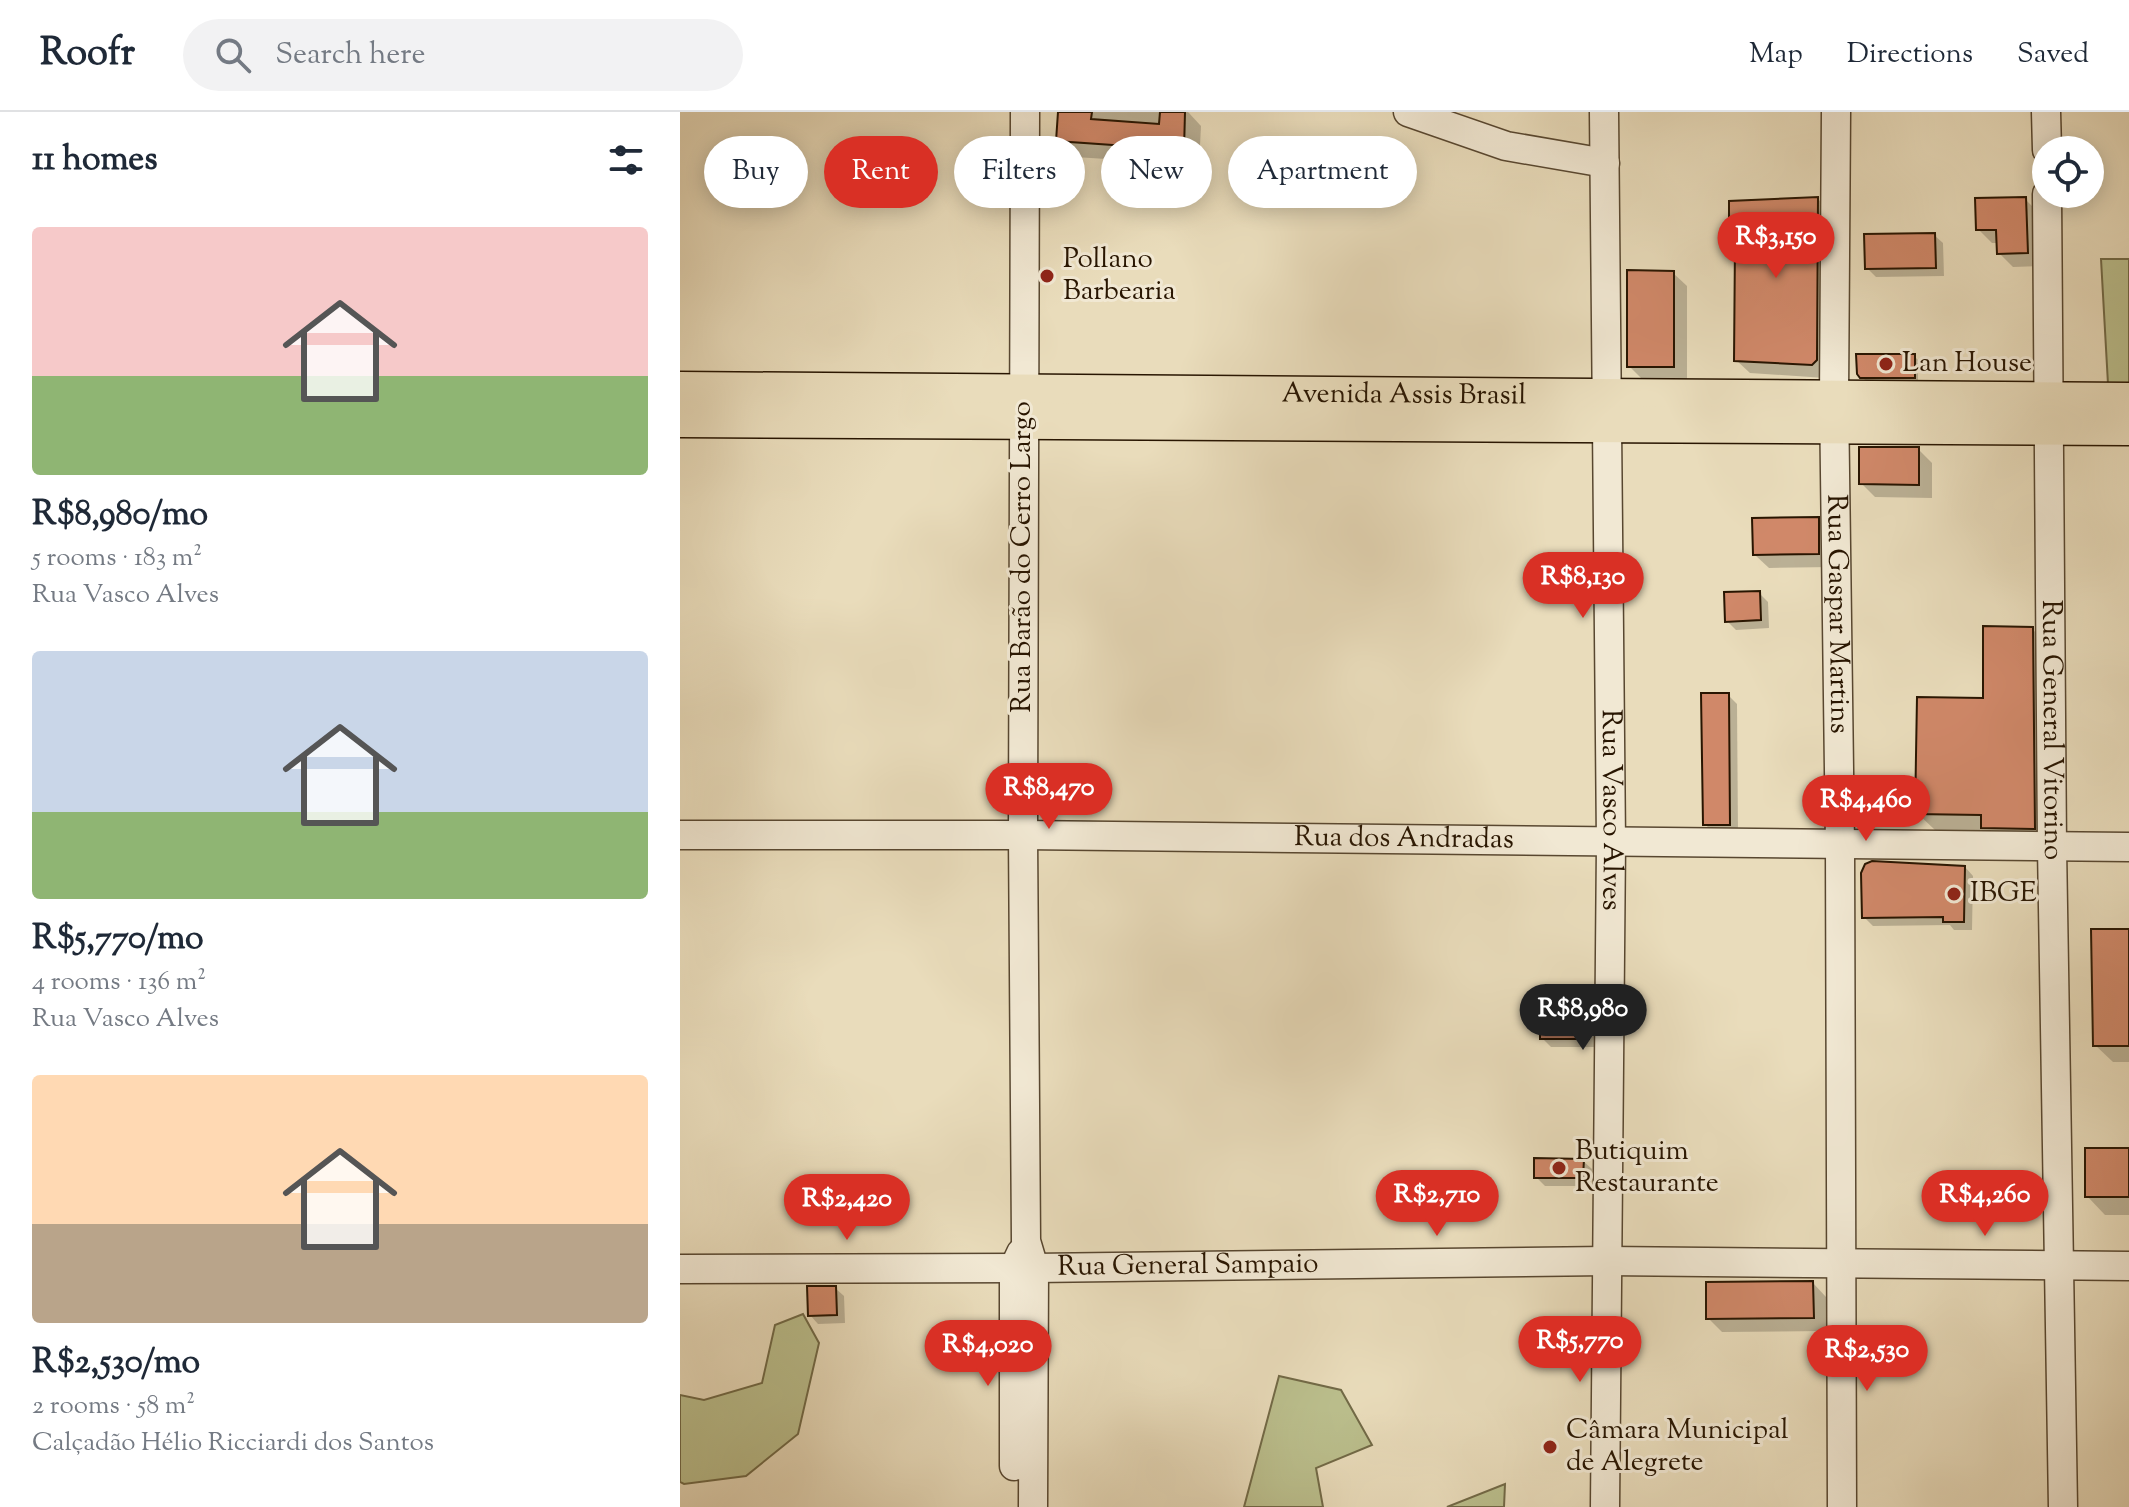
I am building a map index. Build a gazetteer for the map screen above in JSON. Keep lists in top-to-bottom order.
{
  "streets": {
    "main road": ["Avenida Assis Brasil"],
    "street": [
      "Rua Barão do Cerro Largo",
      "Rua Gaspar Martins",
      "Rua General Vitorino",
      "Rua Vasco Alves",
      "Rua dos Andradas",
      "Rua General Sampaio"
    ]
  },
  "crossings": [
    ["Avenida Assis Brasil", "Rua Barão do Cerro Largo"],
    ["Avenida Assis Brasil", "Rua Gaspar Martins"],
    ["Avenida Assis Brasil", "Rua General Vitorino"],
    ["Avenida Assis Brasil", "Rua Vasco Alves"],
    ["Rua Barão do Cerro Largo", "Rua dos Andradas"],
    ["Rua Barão do Cerro Largo", "Rua General Sampaio"],
    ["Rua Gaspar Martins", "Rua dos Andradas"],
    ["Rua Gaspar Martins", "Rua General Sampaio"],
    ["Rua General Vitorino", "Rua dos Andradas"],
    ["Rua General Vitorino", "Rua General Sampaio"],
    ["Rua Vasco Alves", "Rua dos Andradas"],
    ["Rua Vasco Alves", "Rua General Sampaio"]
  ],
  "places": [
    "Pollano Barbearia",
    "Lan House",
    "IBGE",
    "Butiquim Restaurante",
    "Câmara Municipal de Alegrete"
  ],
  "page": {
    "header": "Roofr",
    "search": "Search here",
    "nav": ["Map", "Directions", "Saved"],
    "heading": "11 homes",
    "chip": [
      "Buy",
      "Rent",
      "Filters",
      "New",
      "Apartment"
    ],
    "list": [
      {
        "name": "R$8,980/mo",
        "note": "5 rooms · 183 m² · Rua Vasco Alves"
      },
      {
        "name": "R$5,770/mo",
        "note": "4 rooms · 136 m² · Rua Vasco Alves"
      },
      {
        "name": "R$2,530/mo",
        "note": "2 rooms · 58 m² · Calçadão Hélio Ricciardi dos Santos"
      }
    ],
    "price": [
      "R$3,150",
      "R$8,130",
      "R$8,470",
      "R$4,460",
      "R$8,980",
      "R$2,710",
      "R$4,260",
      "R$2,420",
      "R$5,770",
      "R$4,020",
      "R$2,530"
    ]
  }
}
